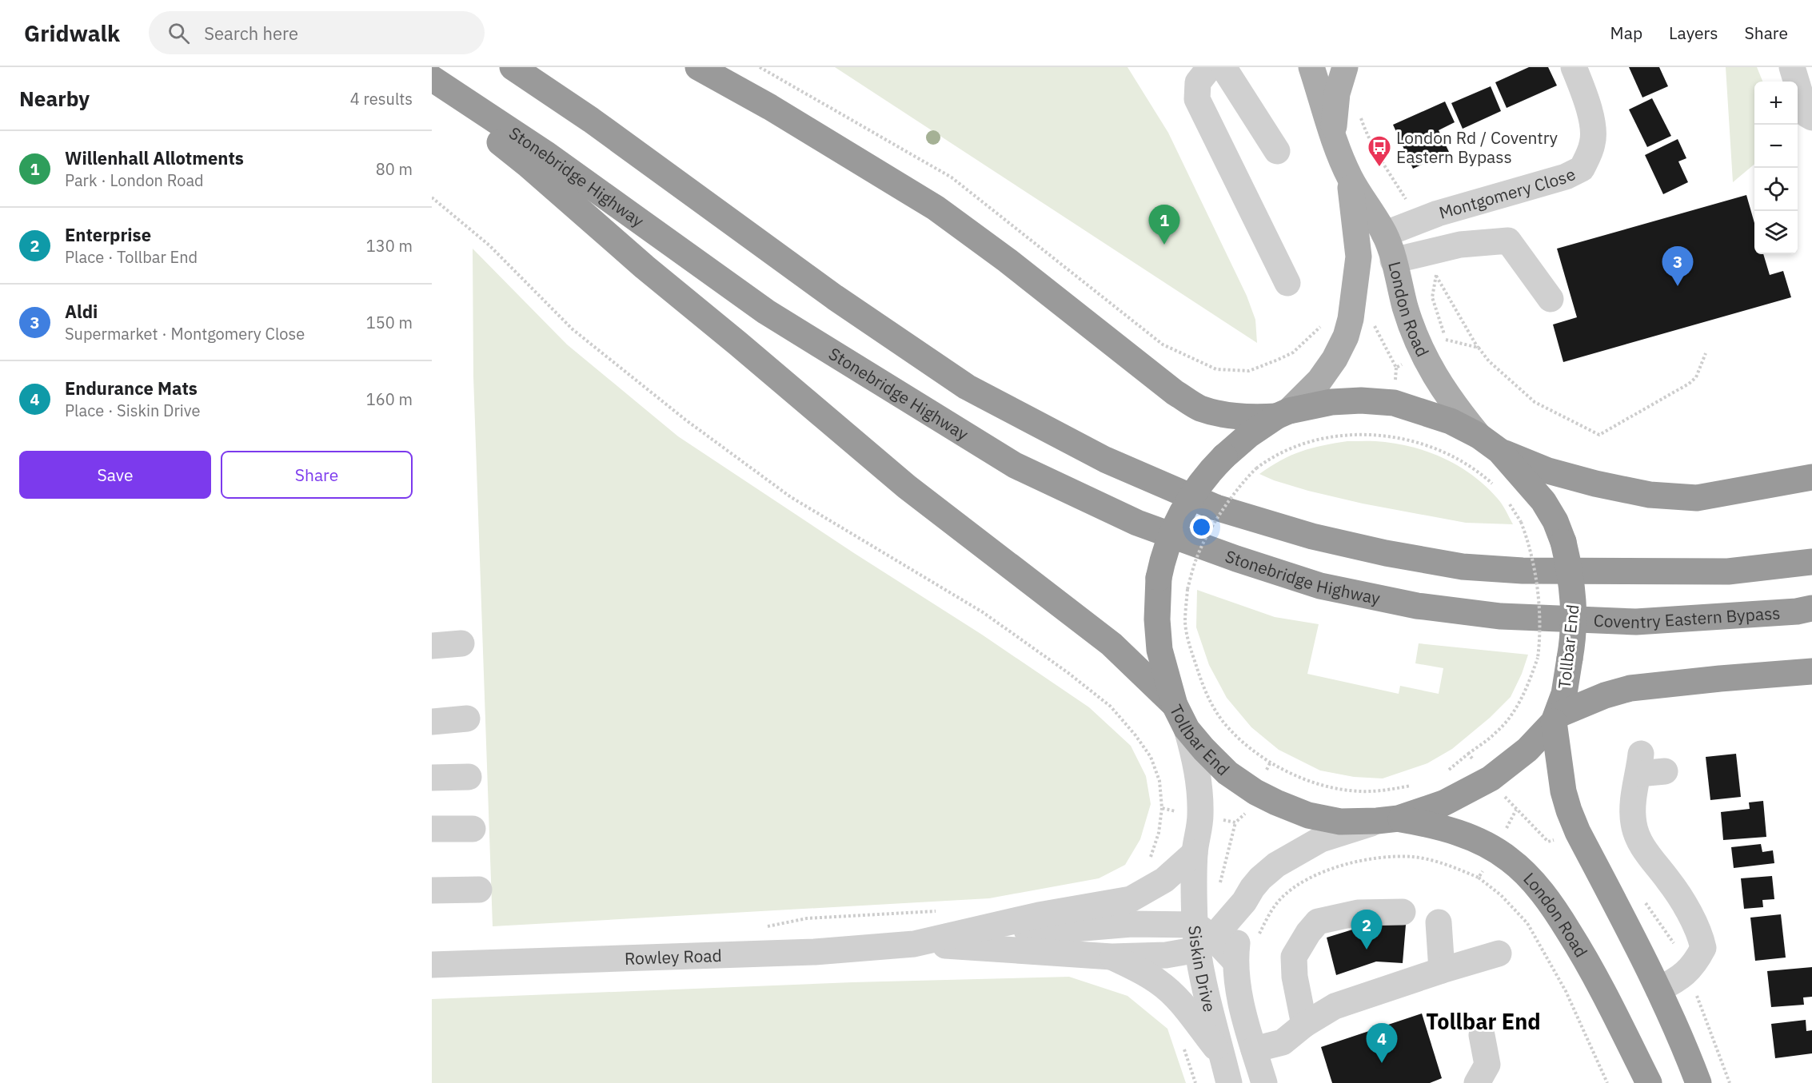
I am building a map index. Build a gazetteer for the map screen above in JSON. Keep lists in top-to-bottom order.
{
  "streets": {
    "highway": [
      "Stonebridge Highway",
      "London Road",
      "Coventry Eastern Bypass",
      "Tollbar End"
    ],
    "street": ["Montgomery Close", "Rowley Road", "Siskin Drive"]
  },
  "crossings": [
    ["Stonebridge Highway", "Coventry Eastern Bypass"],
    ["Montgomery Close", "London Road"],
    ["London Road", "Tollbar End"],
    ["Tollbar End", "Siskin Drive"]
  ],
  "districts": ["Tollbar End"],
  "places": {
    "bus stop": ["London Rd / Coventry Eastern Bypass"]
  },
  "page": {
    "header": "Gridwalk",
    "search": "Search here",
    "nav": ["Map", "Layers", "Share"],
    "heading": ["Nearby", "4 results"],
    "map_buttons": ["+", "−"],
    "list": [
      {
        "mark": "1",
        "name": "Willenhall Allotments",
        "note": "Park · London Road",
        "value": "80 m"
      },
      {
        "mark": "2",
        "name": "Enterprise",
        "note": "Place · Tollbar End",
        "value": "130 m"
      },
      {
        "mark": "3",
        "name": "Aldi",
        "note": "Supermarket · Montgomery Close",
        "value": "150 m"
      },
      {
        "mark": "4",
        "name": "Endurance Mats",
        "note": "Place · Siskin Drive",
        "value": "160 m"
      }
    ],
    "pins": [
      "1",
      "3",
      "2",
      "4"
    ],
    "buttons": ["Save", "Share"]
  }
}
